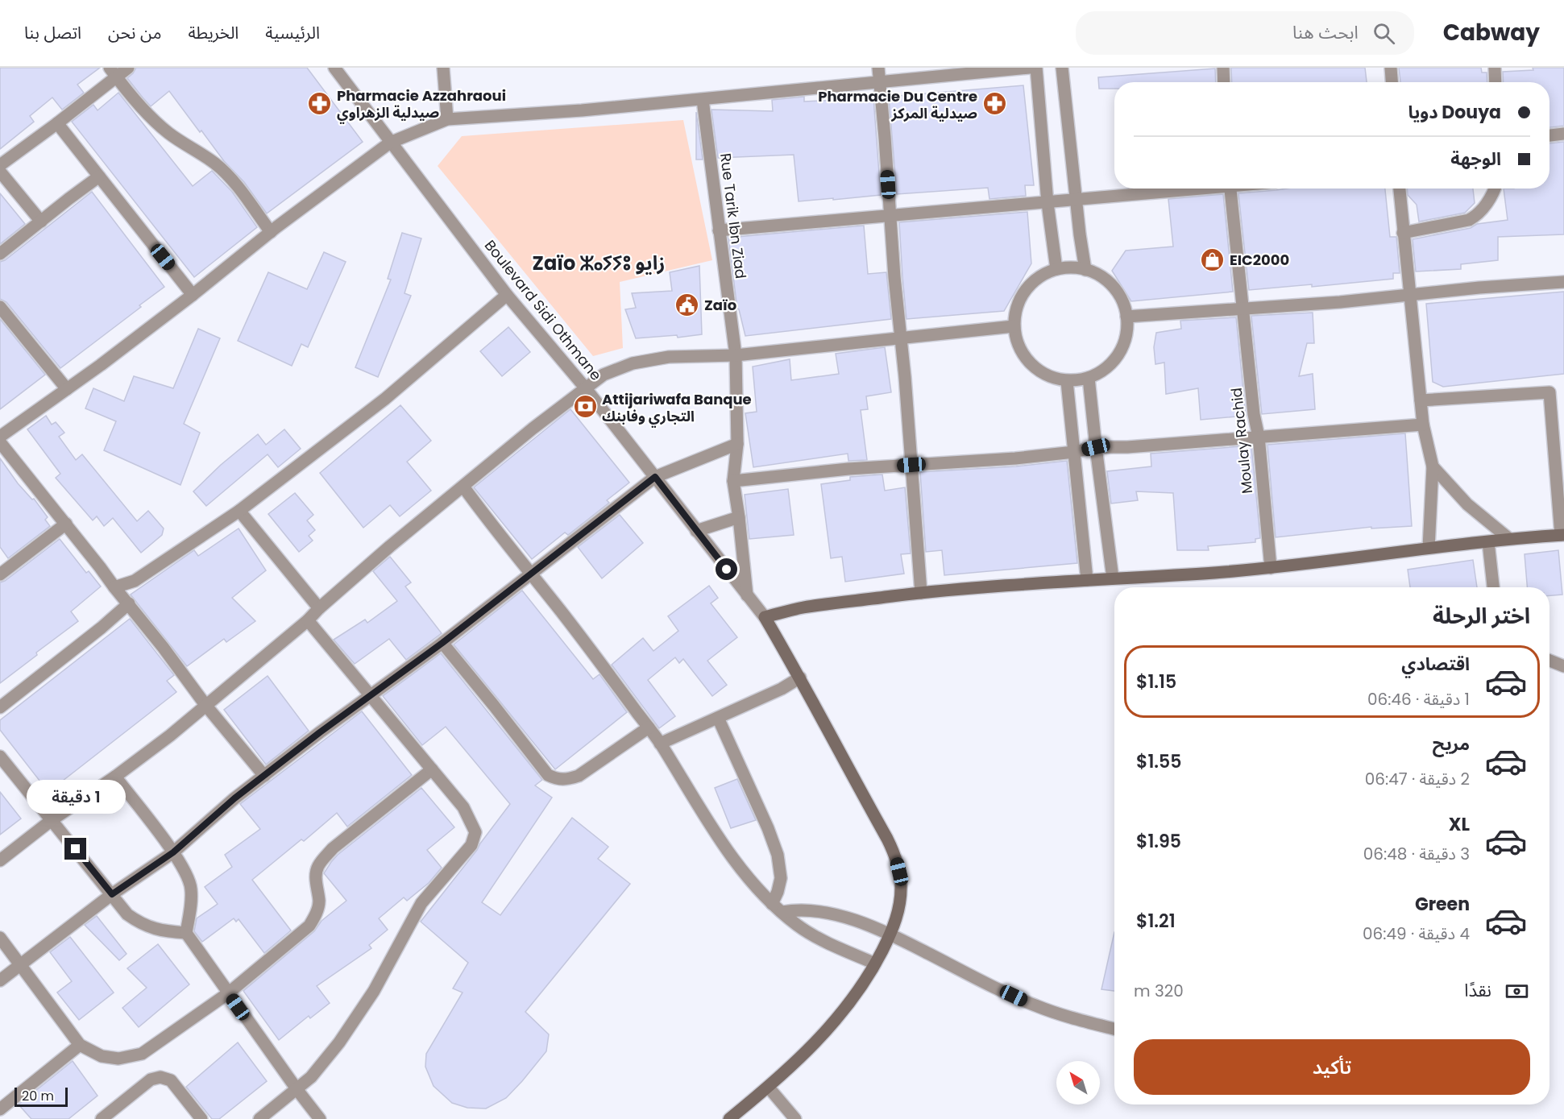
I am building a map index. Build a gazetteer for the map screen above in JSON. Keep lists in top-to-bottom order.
{
  "streets": {
    "street": ["Rue Tarik Ibn Ziad", "Boulevard Sidi Othmane", "Moulay Rachid"]
  },
  "crossings": [
    ["Rue Tarik Ibn Ziad", "Boulevard Sidi Othmane"]
  ],
  "districts": ["Zaïo ⵣⴰⵢⵢⵓ زايو"],
  "places": {
    "pharmacy": ["Pharmacie Azzahraoui صيدلية الزهراوي", "Pharmacie Du Centre صيدلية المركز"],
    "shop": ["EIC2000"],
    "public building": ["Zaïo"],
    "bank": ["Attijariwafa Banque التجاري وفابنك"]
  },
  "scale_bar": "20 m",
  "north": "top left",
  "page": {
    "header": "Cabway",
    "search": "ابحث هنا",
    "nav": [
      "الرئيسية",
      "الخريطة",
      "من نحن",
      "اتصل بنا"
    ],
    "banner": ["Douya دويا", "الوجهة"],
    "heading": "اختر الرحلة",
    "list": [
      {
        "name": "اقتصادي",
        "note": "1 دقيقة · 06:46",
        "value": "$1.15"
      },
      {
        "name": "مريح",
        "note": "2 دقيقة · 06:47",
        "value": "$1.55"
      },
      {
        "name": "XL",
        "note": "3 دقيقة · 06:48",
        "value": "$1.95"
      },
      {
        "name": "Green",
        "note": "4 دقيقة · 06:49",
        "value": "$1.21"
      }
    ],
    "bubble": "1 دقيقة",
    "pay": ["نقدًا", "320 m"],
    "buttons": "تأكيد",
    "scale": "20 m"
  }
}
